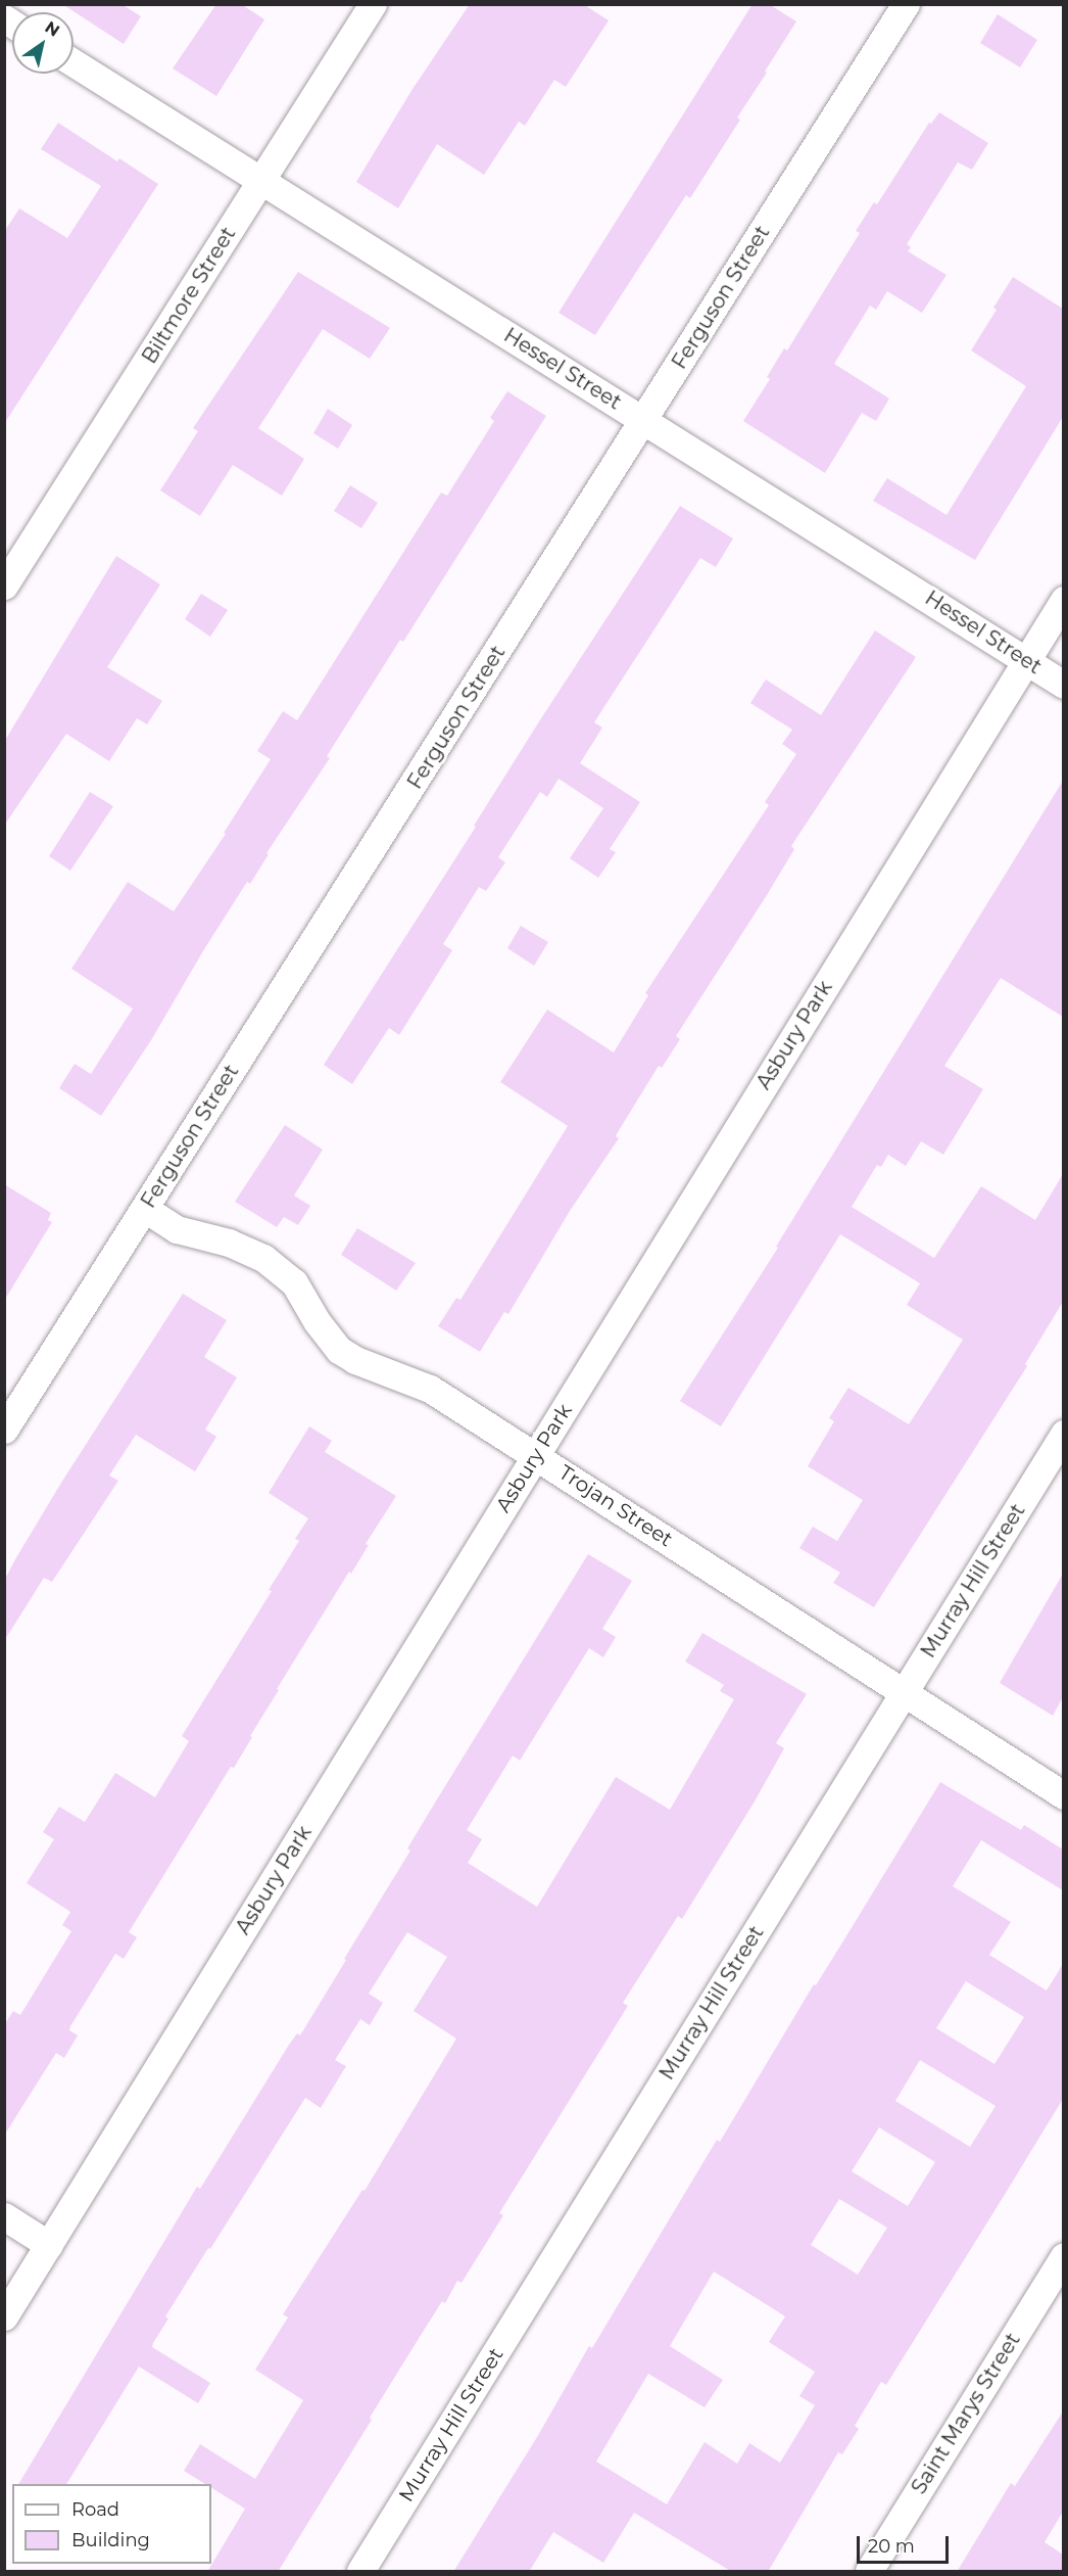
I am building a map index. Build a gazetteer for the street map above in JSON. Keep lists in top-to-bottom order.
{
  "streets": {
    "street": [
      "Biltmore Street",
      "Ferguson Street",
      "Hessel Street",
      "Asbury Park",
      "Trojan Street",
      "Murray Hill Street",
      "Saint Marys Street"
    ]
  },
  "crossings": [
    ["Biltmore Street", "Hessel Street"],
    ["Ferguson Street", "Hessel Street"],
    ["Ferguson Street", "Trojan Street"],
    ["Hessel Street", "Asbury Park"],
    ["Asbury Park", "Trojan Street"],
    ["Trojan Street", "Murray Hill Street"]
  ],
  "legend": ["Road", "Building"],
  "scale_bar": "20 m",
  "north": "top right"
}
